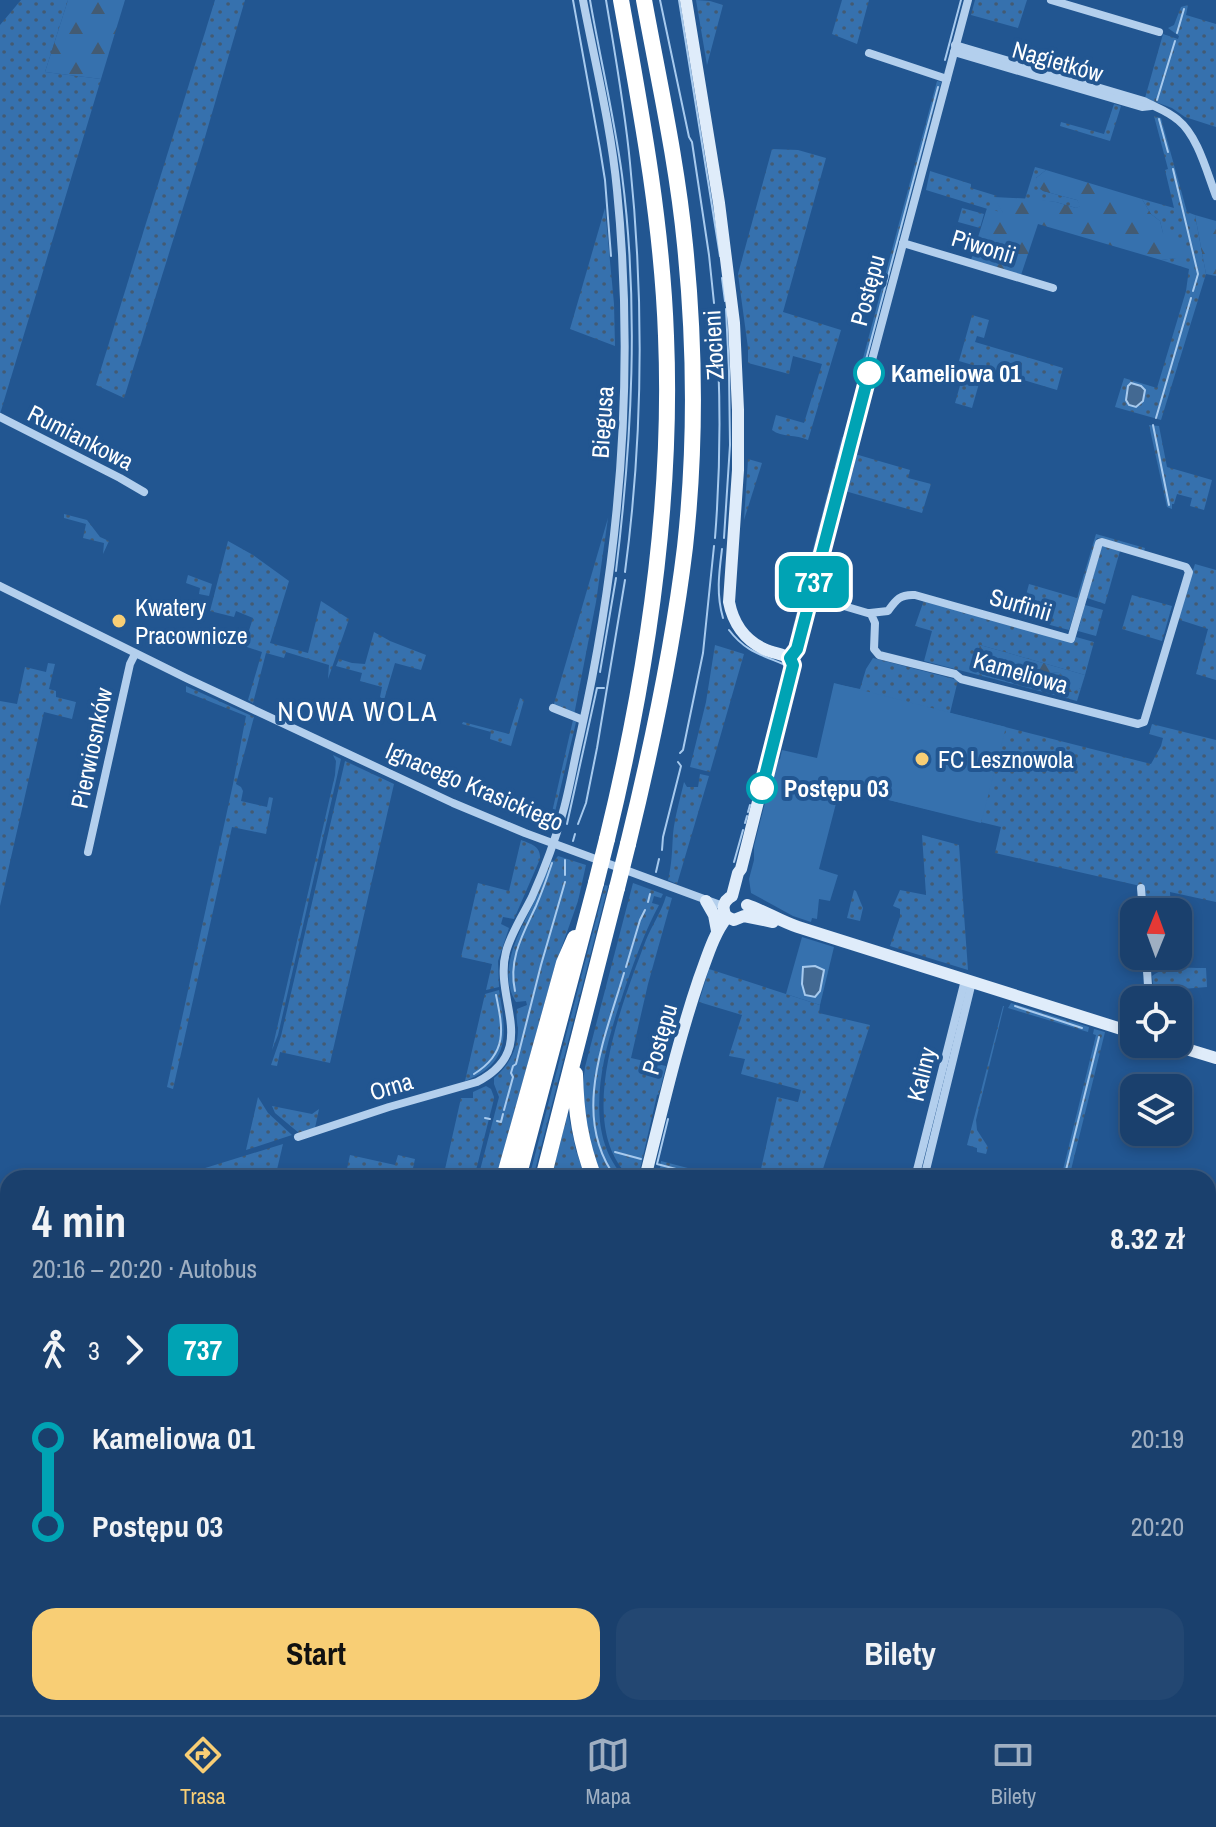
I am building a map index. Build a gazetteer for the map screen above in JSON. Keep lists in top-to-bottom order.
{
  "streets": {
    "street": [
      "Nagietków",
      "Piwonii",
      "Postępu",
      "Złocieni",
      "Biegusa",
      "Rumiankowa",
      "Surfinii",
      "Kameliowa",
      "Pierwiosnków",
      "Ignacego Krasickiego",
      "Kaliny",
      "Orna"
    ]
  },
  "crossings": [
    ["Nagietków", "Postępu"],
    ["Piwonii", "Postępu"],
    ["Postępu", "Złocieni"],
    ["Postępu", "Ignacego Krasickiego"],
    ["Biegusa", "Ignacego Krasickiego"],
    ["Biegusa", "Orna"],
    ["Surfinii", "Kameliowa"],
    ["Pierwiosnków", "Ignacego Krasickiego"],
    ["Ignacego Krasickiego", "Kaliny"]
  ],
  "districts": ["NOWA WOLA"],
  "places": [
    "Kameliowa 01",
    "Kwatery Pracownicze",
    "FC Lesznowola",
    "Postępu 03"
  ],
  "lines": ["bus line 737"],
  "north": "top",
  "page": {
    "on_map": "737",
    "heading": ["4 min", "20:16 – 20:20 · Autobus", "8.32 zł"],
    "legs": ["3", "737"],
    "list": [
      {
        "name": "Kameliowa 01",
        "value": "20:19"
      },
      {
        "name": "Postępu 03",
        "value": "20:20"
      }
    ],
    "buttons": ["Start", "Bilety"],
    "tabs": ["Trasa", "Mapa", "Bilety"]
  }
}
